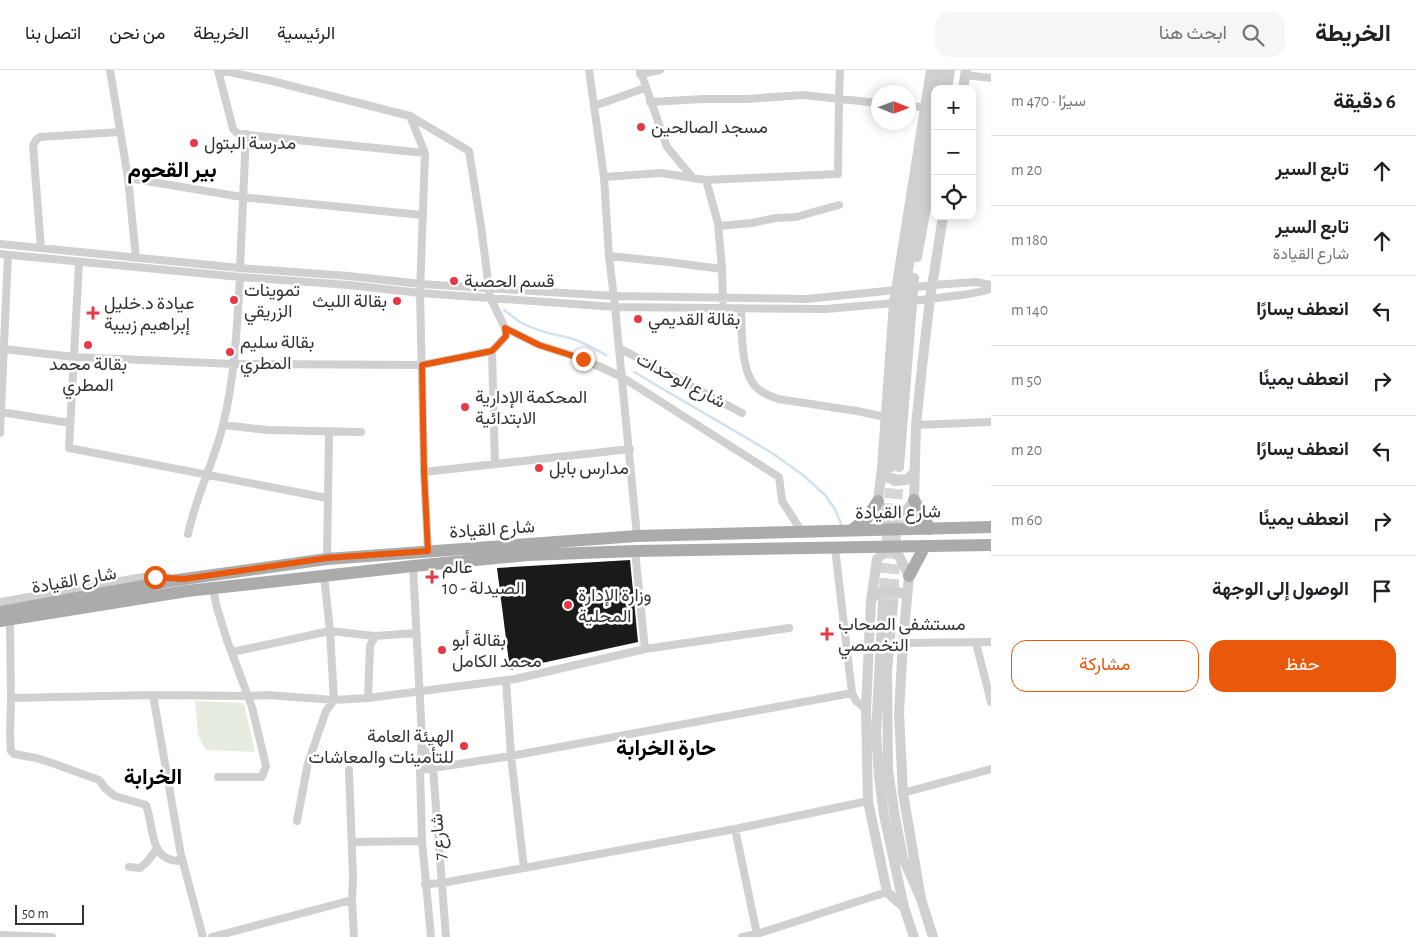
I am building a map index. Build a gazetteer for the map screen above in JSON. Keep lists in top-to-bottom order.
{
  "streets": {
    "main road": ["شارع القيادة"],
    "street": ["شارع الوحدات", "شارع 7"]
  },
  "crossings": [
    ["شارع القيادة", "شارع 7"]
  ],
  "districts": ["بير القحوم", "حارة الخرابة", "الخرابة"],
  "places": {
    "other": [
      "مسجد الصالحين",
      "مدرسة البتول",
      "قسم الحصبة",
      "تموينات الزريقي",
      "بقالة الليث",
      "بقالة القديمي",
      "بقالة محمد المطري",
      "بقالة سليم المطري",
      "المحكمة الإدارية الابتدائية",
      "مدارس بابل",
      "وزارة الإدارة المحلية",
      "بقالة أبو محمد الكامل",
      "الهيئة العامة للتأمينات والمعاشات"
    ],
    "health": ["عيادة د.خليل إبراهيم زبيبة", "عالم الصيدلة - 10", "مستشفى الصحاب التخصصي"]
  },
  "scale_bar": "50 m",
  "north": "right",
  "page": {
    "header": "الخريطة",
    "search": "ابحث هنا",
    "nav": [
      "الرئيسية",
      "الخريطة",
      "من نحن",
      "اتصل بنا"
    ],
    "heading": ["6 دقيقة", "سيرًا · 470 m"],
    "map_buttons": ["+", "−"],
    "list": [
      ["تابع السير", "20 m"],
      ["تابع السير", "شارع القيادة", "180 m"],
      ["انعطف يسارًا", "140 m"],
      ["انعطف يمينًا", "50 m"],
      ["انعطف يسارًا", "20 m"],
      ["انعطف يمينًا", "60 m"],
      "الوصول إلى الوجهة"
    ],
    "buttons": ["حفظ", "مشاركة"],
    "scale": "50 m"
  }
}
